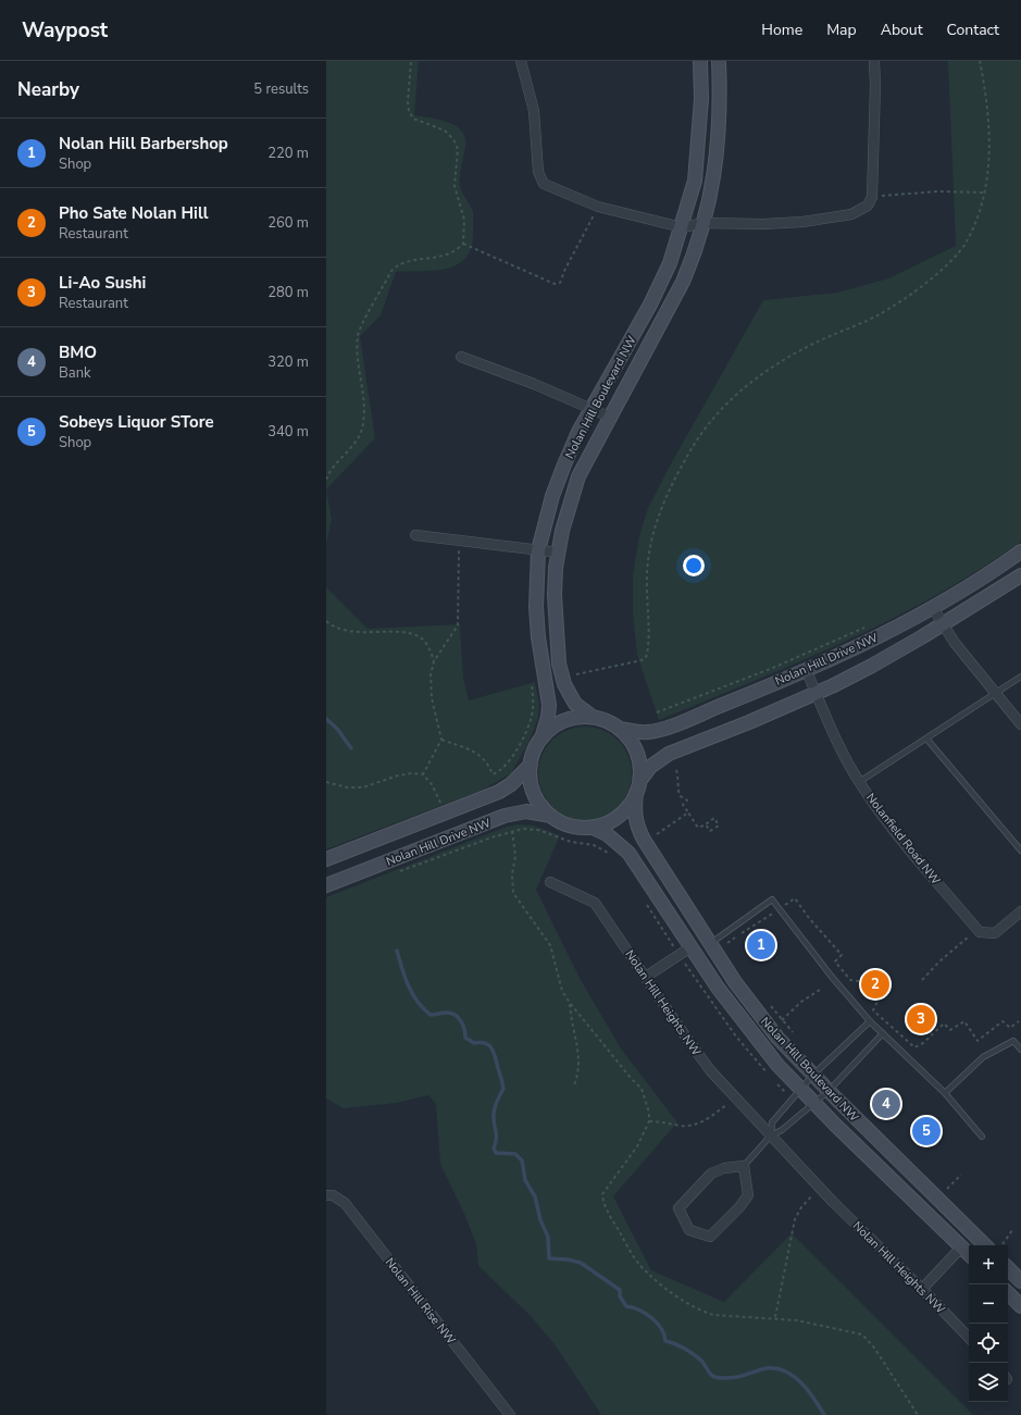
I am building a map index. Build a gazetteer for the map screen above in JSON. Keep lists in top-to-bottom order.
{
  "streets": {
    "street": [
      "Nolan Hill Boulevard NW",
      "Nolan Hill Drive NW",
      "Nolanfield Road NW",
      "Nolan Hill Heights NW",
      "Nolan Hill Rise NW"
    ]
  },
  "crossings": [
    ["Nolan Hill Boulevard NW", "Nolan Hill Drive NW"],
    ["Nolan Hill Drive NW", "Nolanfield Road NW"]
  ],
  "page": {
    "header": "Waypost",
    "nav": [
      "Home",
      "Map",
      "About",
      "Contact"
    ],
    "heading": ["Nearby", "5 results"],
    "list": [
      {
        "mark": "1",
        "name": "Nolan Hill Barbershop",
        "note": "Shop",
        "value": "220 m"
      },
      {
        "mark": "2",
        "name": "Pho Sate Nolan Hill",
        "note": "Restaurant",
        "value": "260 m"
      },
      {
        "mark": "3",
        "name": "Li-Ao Sushi",
        "note": "Restaurant",
        "value": "280 m"
      },
      {
        "mark": "4",
        "name": "BMO",
        "note": "Bank",
        "value": "320 m"
      },
      {
        "mark": "5",
        "name": "Sobeys Liquor STore",
        "note": "Shop",
        "value": "340 m"
      }
    ],
    "pins": [
      "1",
      "2",
      "3",
      "4",
      "5"
    ],
    "map_buttons": ["+", "−"]
  }
}
